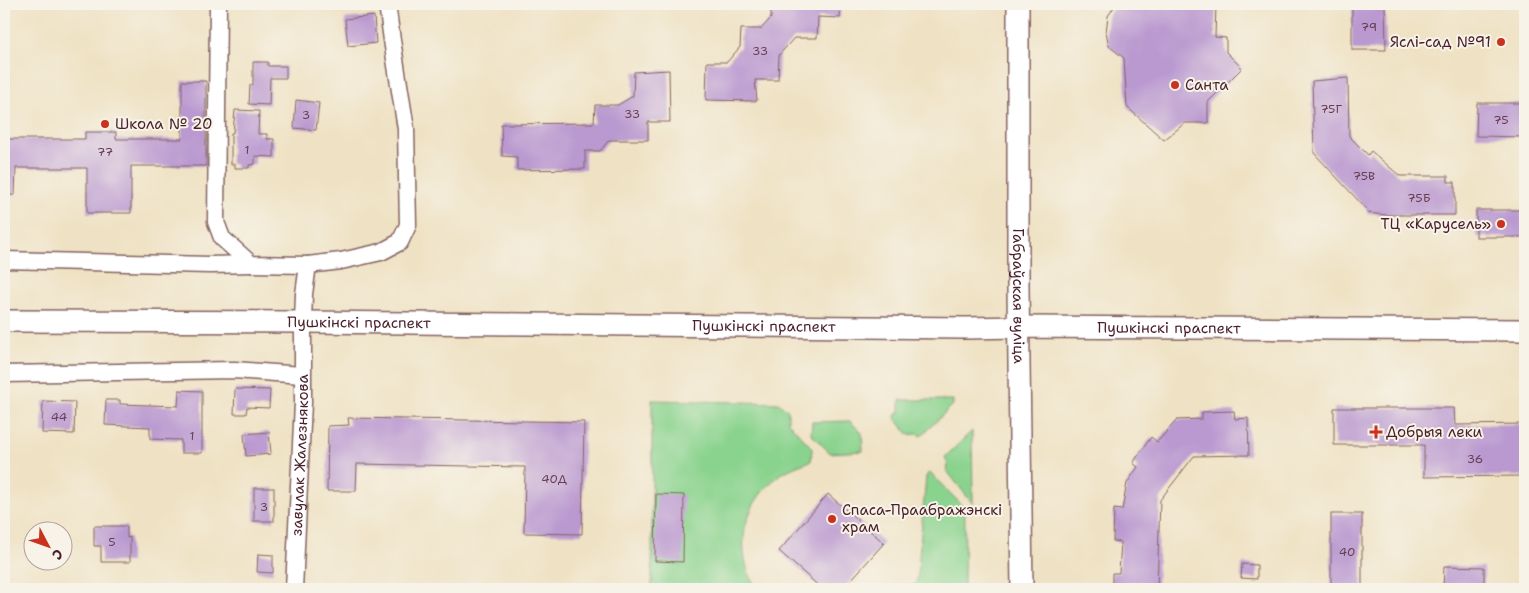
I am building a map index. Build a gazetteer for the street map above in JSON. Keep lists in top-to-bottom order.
{
  "streets": {
    "main road": ["Габраўская вуліца", "Пушкінскі праспект"],
    "street": ["завулак Жалезнякова"]
  },
  "crossings": [
    ["Габраўская вуліца", "Пушкінскі праспект"],
    ["Пушкінскі праспект", "завулак Жалезнякова"]
  ],
  "places": {
    "other": [
      "Яслі-сад №91",
      "Санта",
      "Школа № 20",
      "ТЦ «Карусель»",
      "Спаса-Праабражэнскі храм"
    ],
    "health": ["Добрыя леки"]
  },
  "house_numbers": [
    "79",
    "33",
    "75Г",
    "33",
    "3",
    "75",
    "1",
    "77",
    "75В",
    "75Б",
    "44",
    "1",
    "36",
    "40Д",
    "3",
    "5",
    "40"
  ],
  "north": "bottom right"
}
